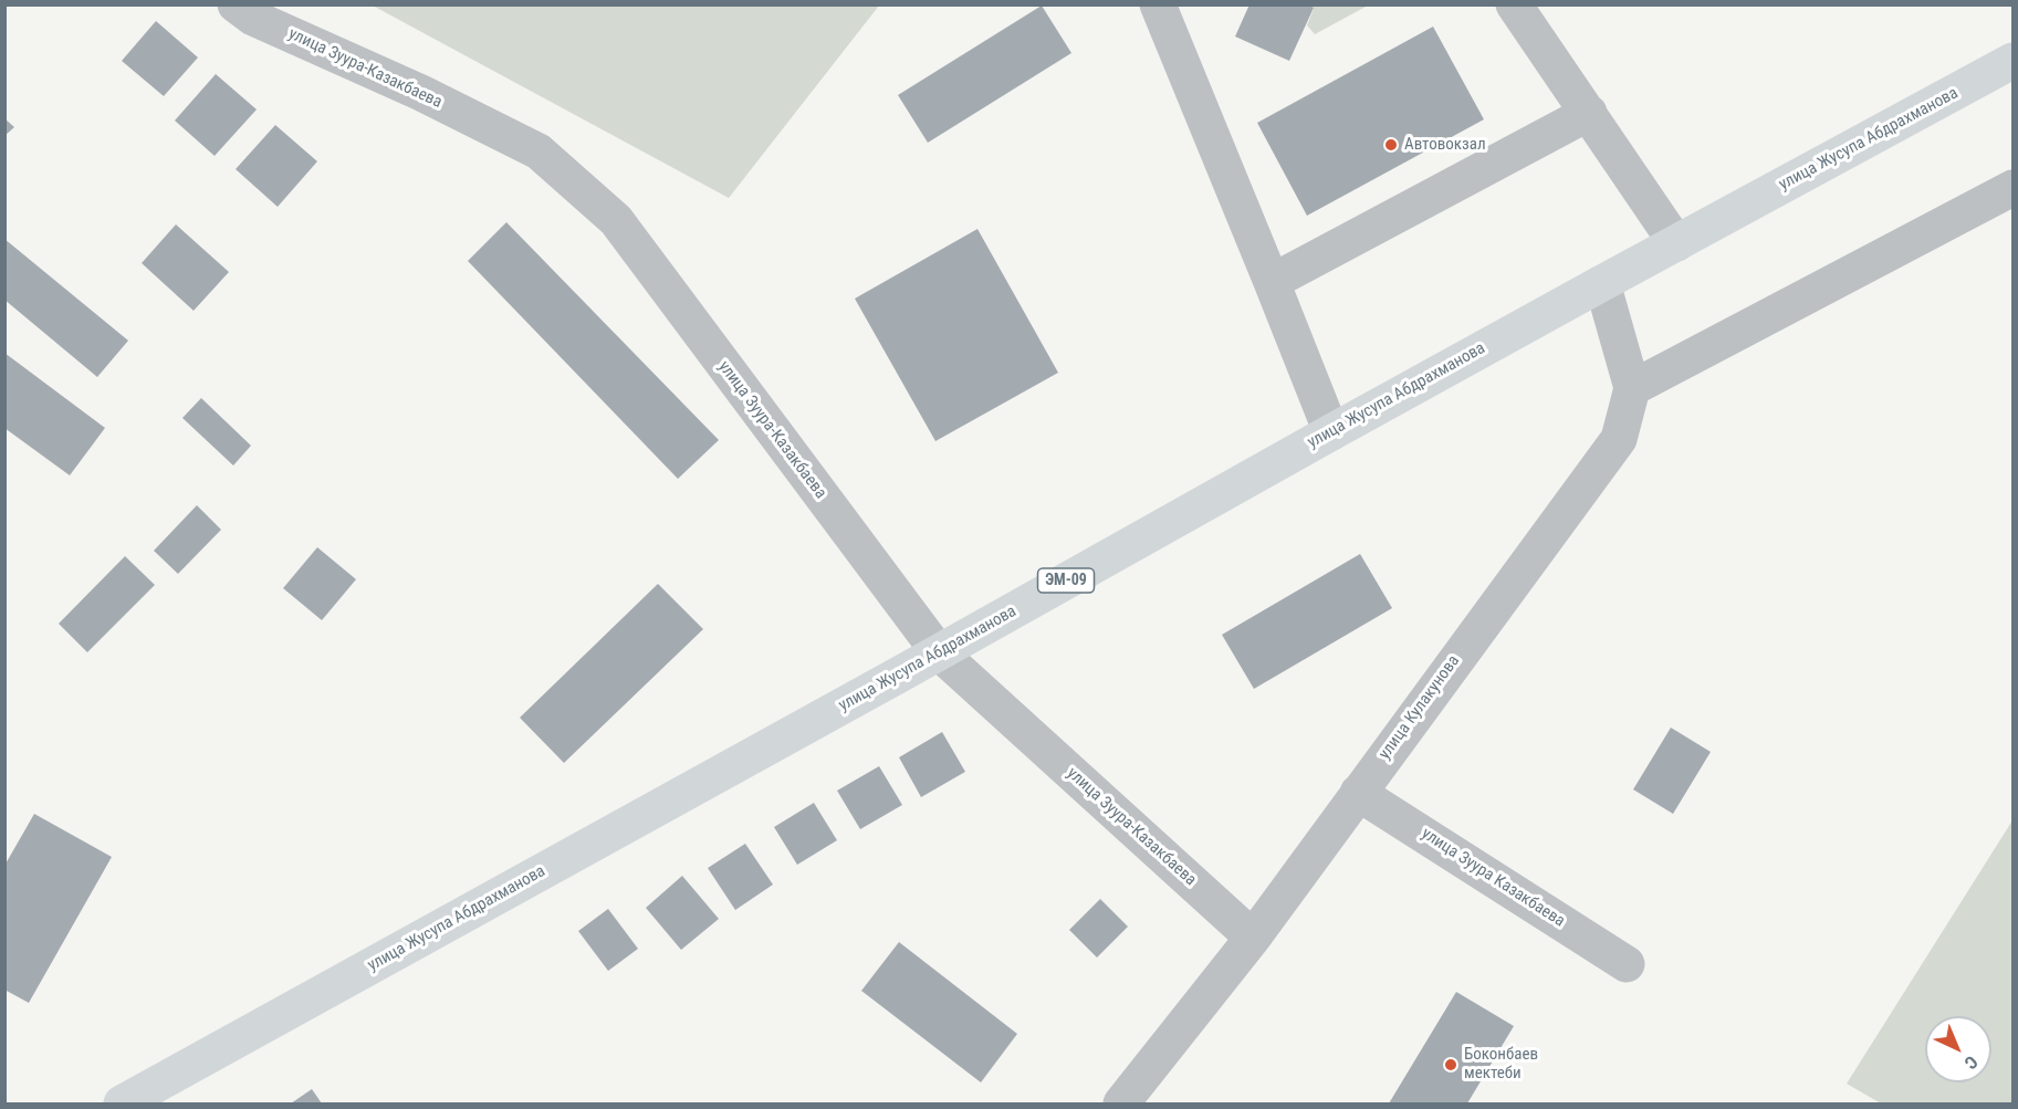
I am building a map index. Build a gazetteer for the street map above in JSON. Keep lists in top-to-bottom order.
{
  "streets": {
    "highway": ["улица Жусупа Абдрахманова", "ЭМ-09"],
    "street": ["улица Зуура-Казакбаева", "улица Кулакунова", "улица Зуура Казакбаева"]
  },
  "crossings": [
    ["улица Зуура-Казакбаева", "улица Жусупа Абдрахманова"],
    ["улица Зуура-Казакбаева", "улица Кулакунова"],
    ["улица Кулакунова", "улица Зуура Казакбаева"]
  ],
  "places": ["Автовокзал", "Боконбаев мектеби"],
  "north": "bottom right"
}
